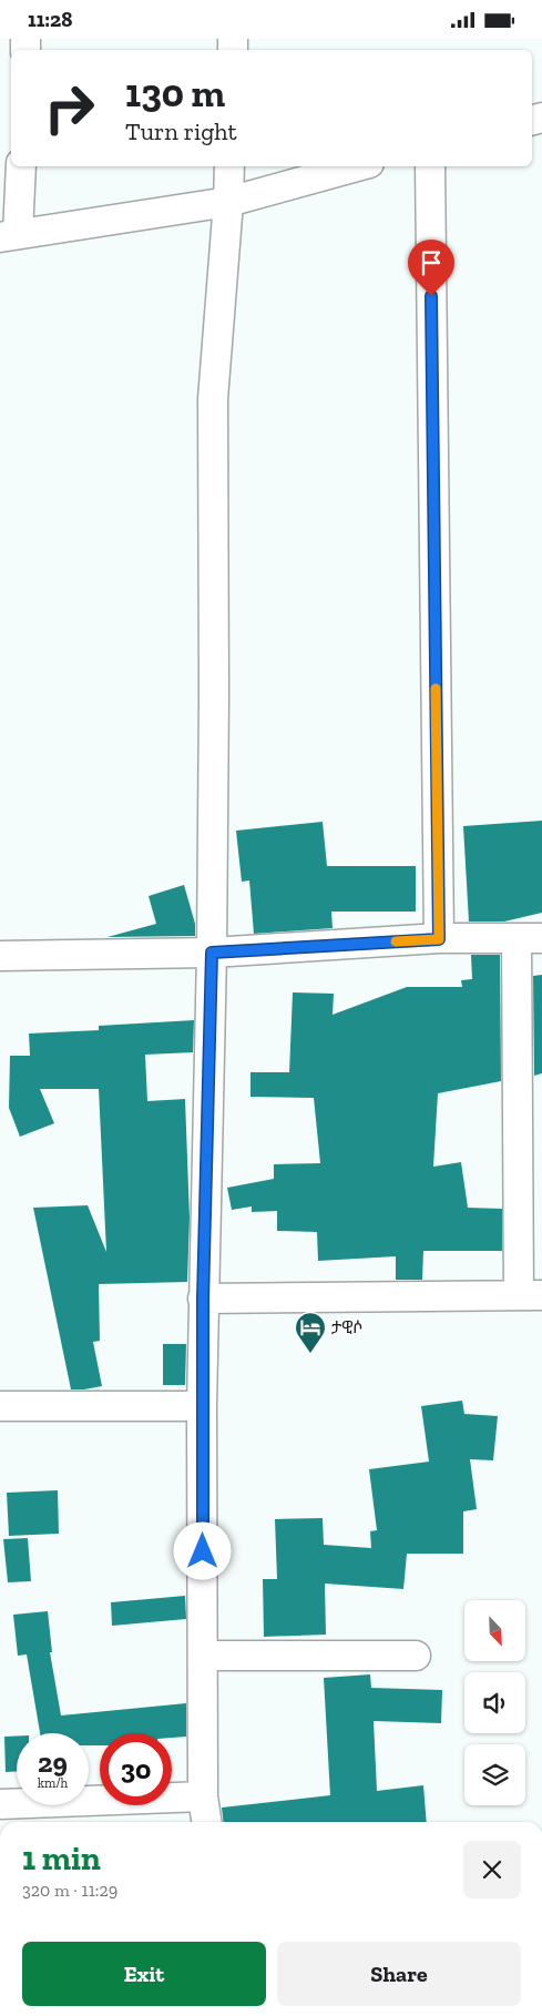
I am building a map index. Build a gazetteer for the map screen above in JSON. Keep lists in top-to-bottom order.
{
  "places": {
    "hotel": ["ታዊሶ"]
  },
  "north": "bottom right",
  "page": {
    "status": "11:28",
    "turn": ["130 m", "Turn right"],
    "speed": "29 km/h",
    "limit": "30",
    "heading": ["1 min", "320 m · 11:29"],
    "buttons": ["Exit", "Share"]
  }
}
